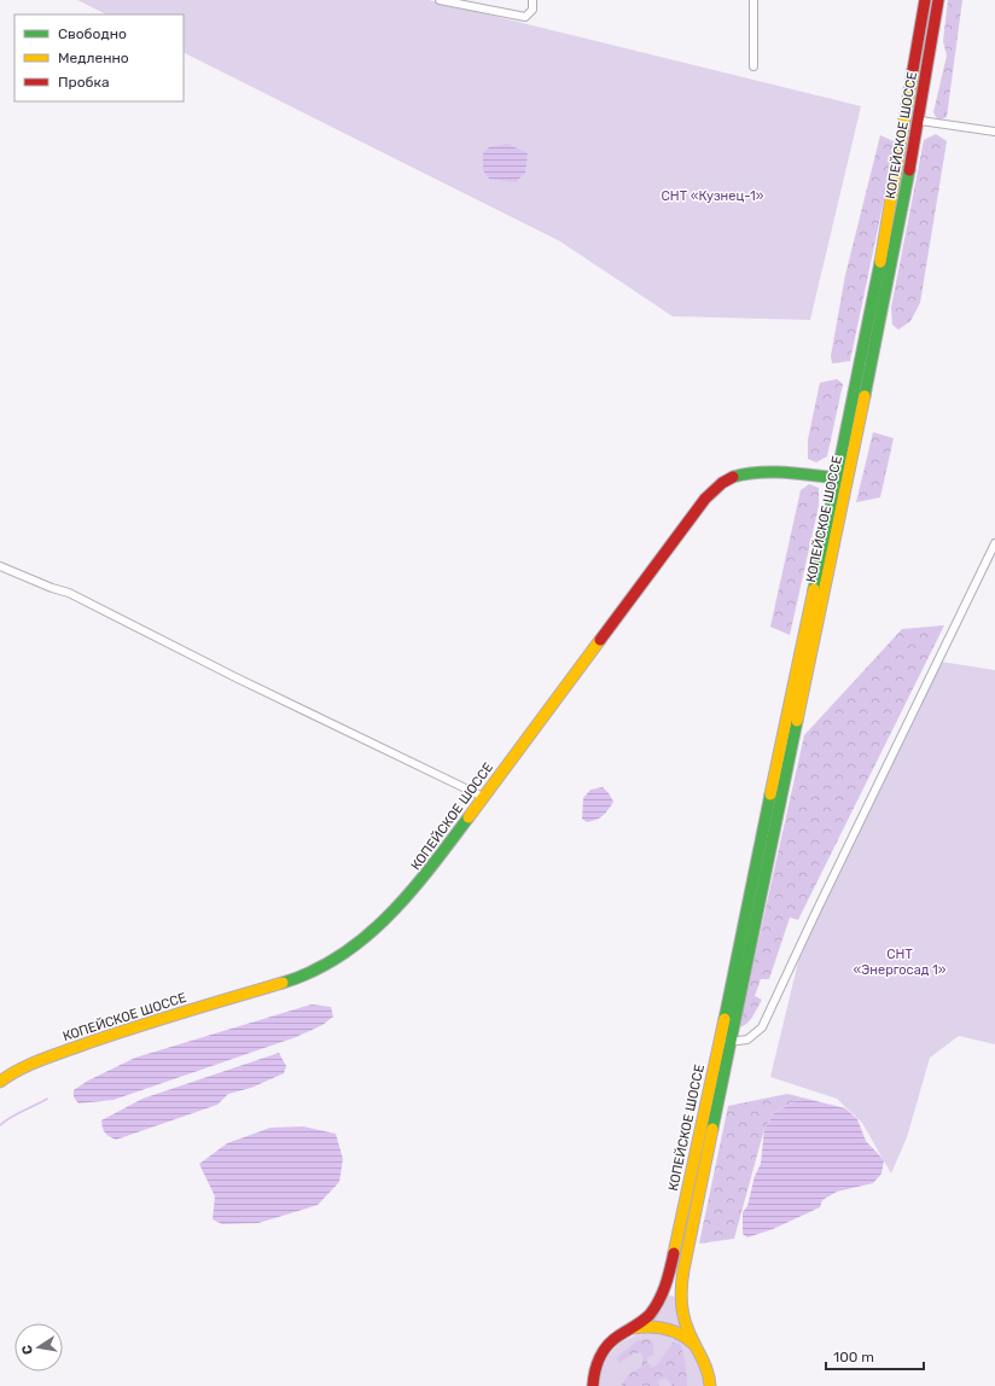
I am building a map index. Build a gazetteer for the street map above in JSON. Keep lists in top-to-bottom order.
{
  "streets": {
    "main road": ["КОПЕЙСКОЕ ШОССЕ"]
  },
  "parks": ["СНТ «Кузнец-1»", "СНТ «Энергосад 1»"],
  "legend": ["Свободно", "Медленно", "Пробка"],
  "scale_bar": "100 m",
  "north": "left"
}
